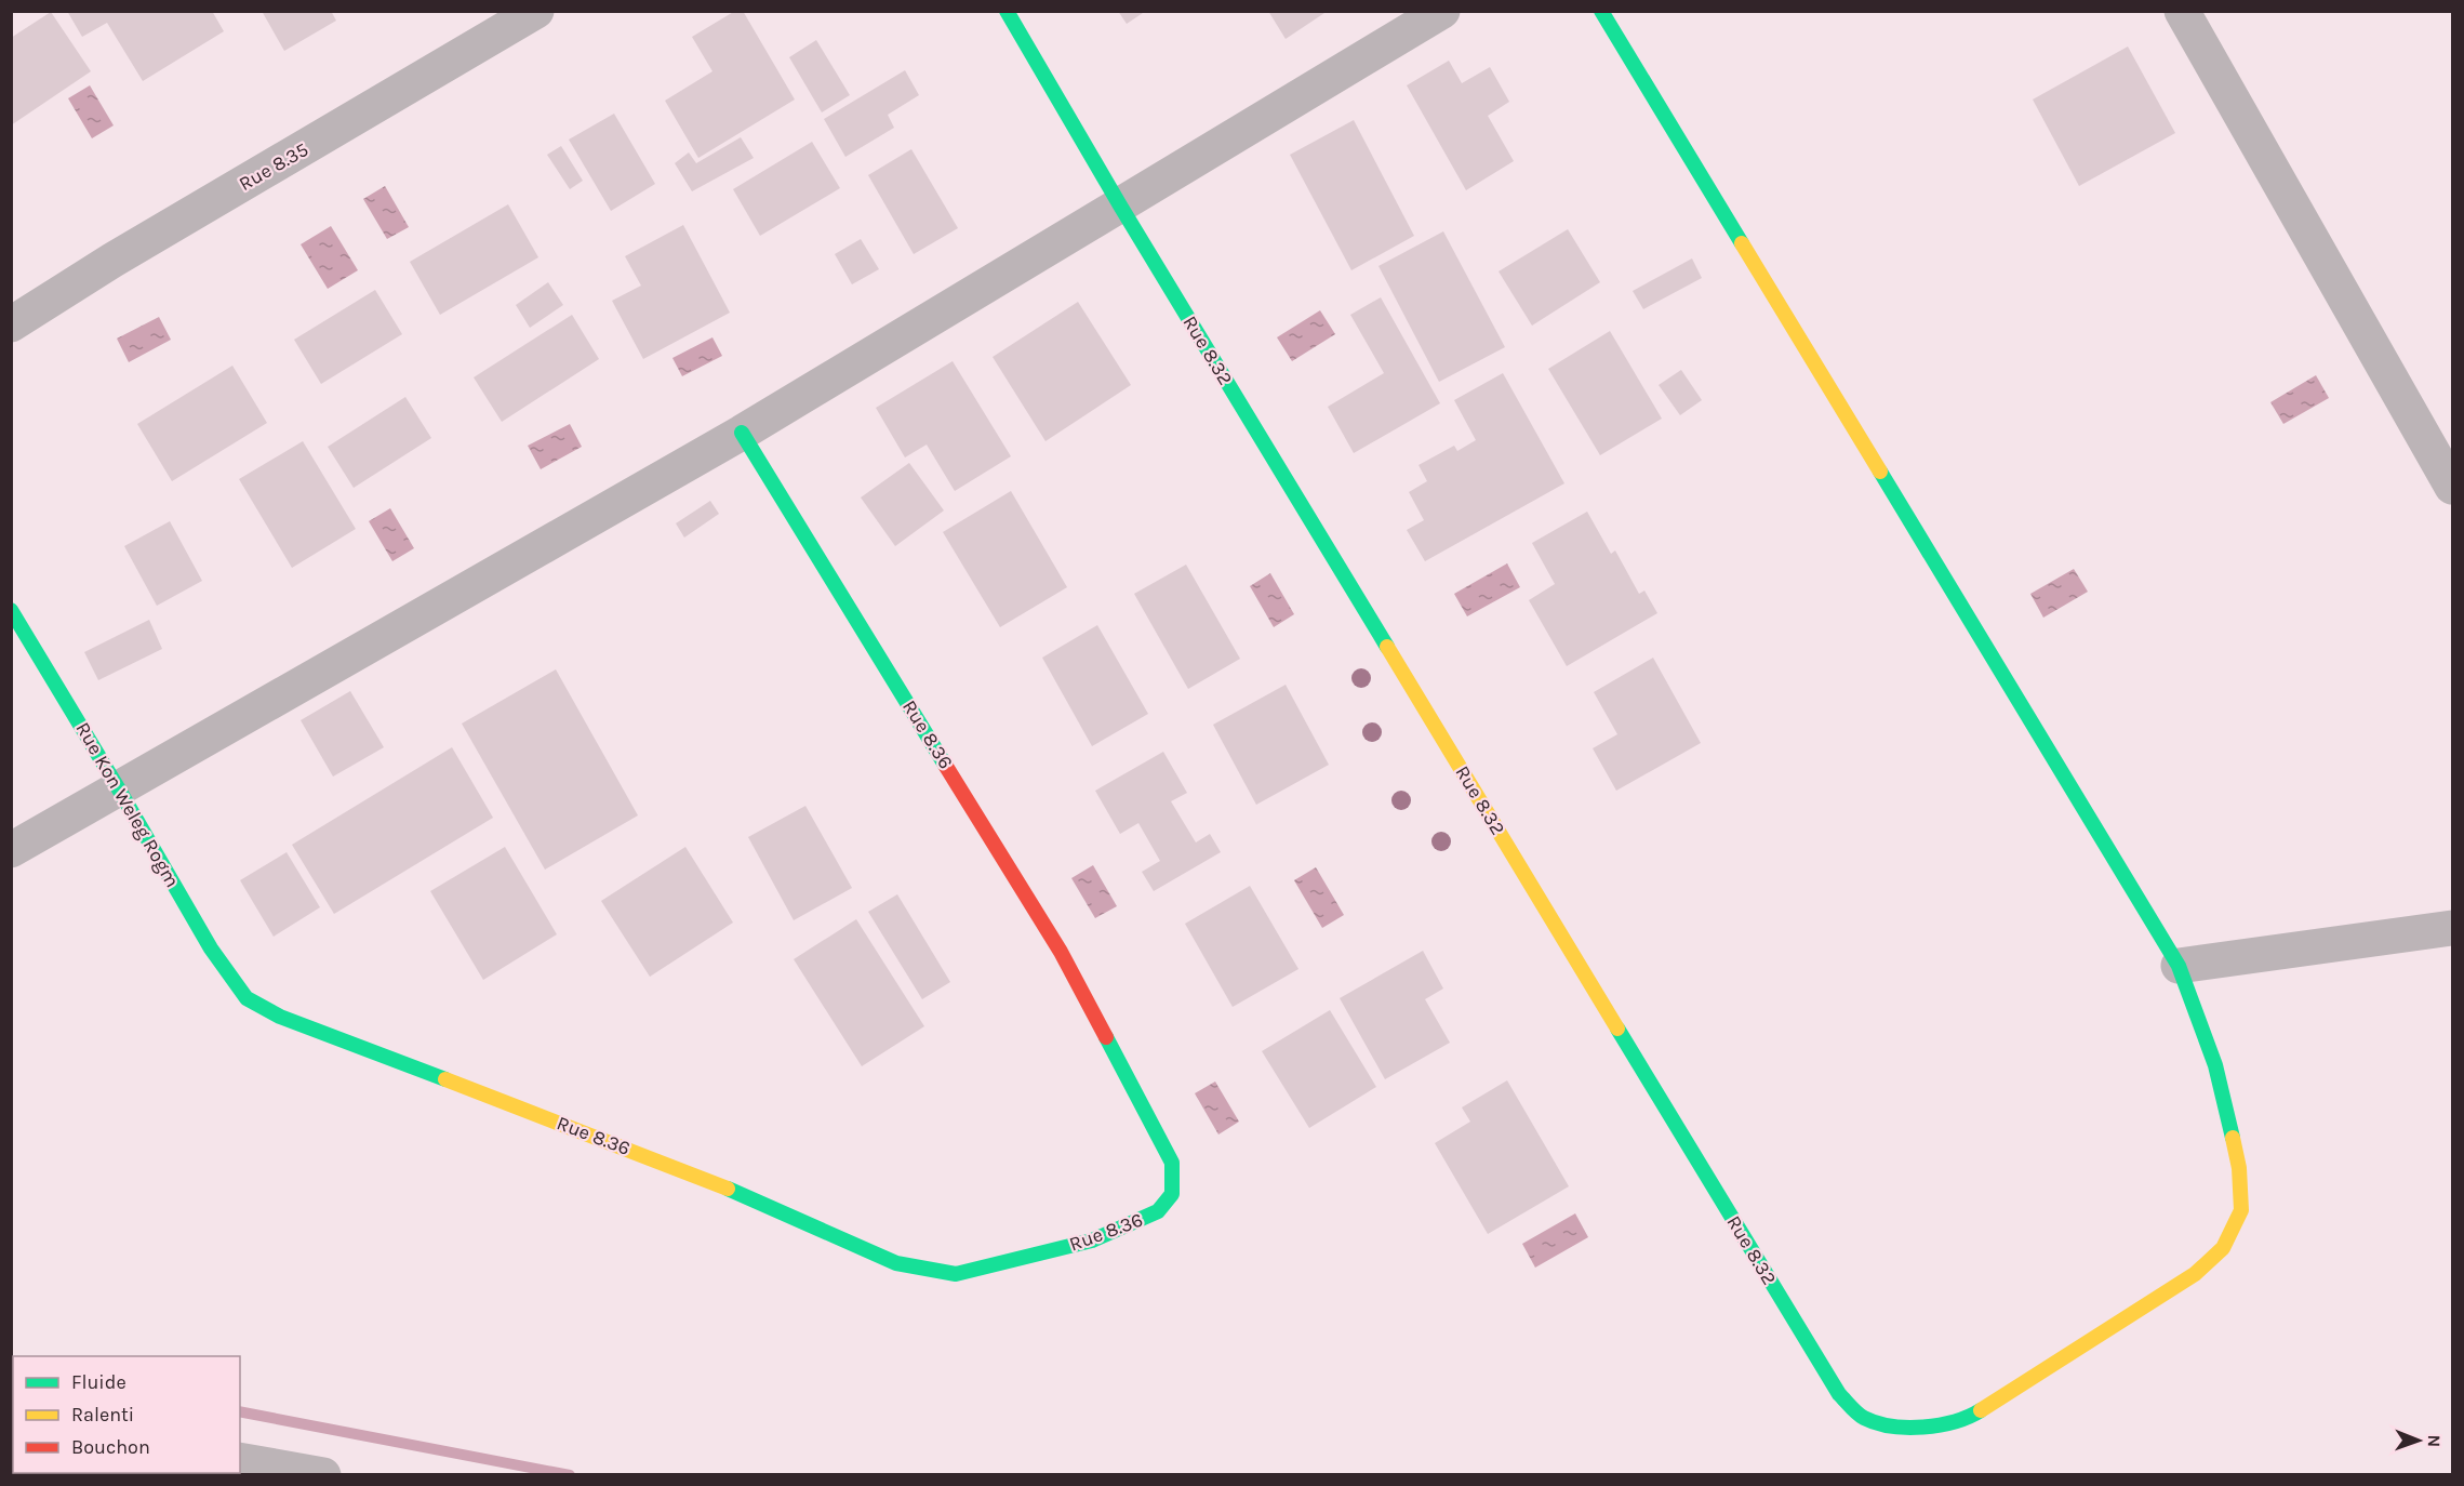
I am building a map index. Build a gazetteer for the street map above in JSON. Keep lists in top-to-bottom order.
{
  "streets": {
    "street": [
      "Rue 8.35",
      "Rue 8.32",
      "Rue 8.36",
      "Rue Kon Weleg Rogm"
    ]
  },
  "crossings": [
    ["Rue 8.36", "Rue Kon Weleg Rogm"]
  ],
  "legend": ["Fluide", "Ralenti", "Bouchon"],
  "north": "right"
}
